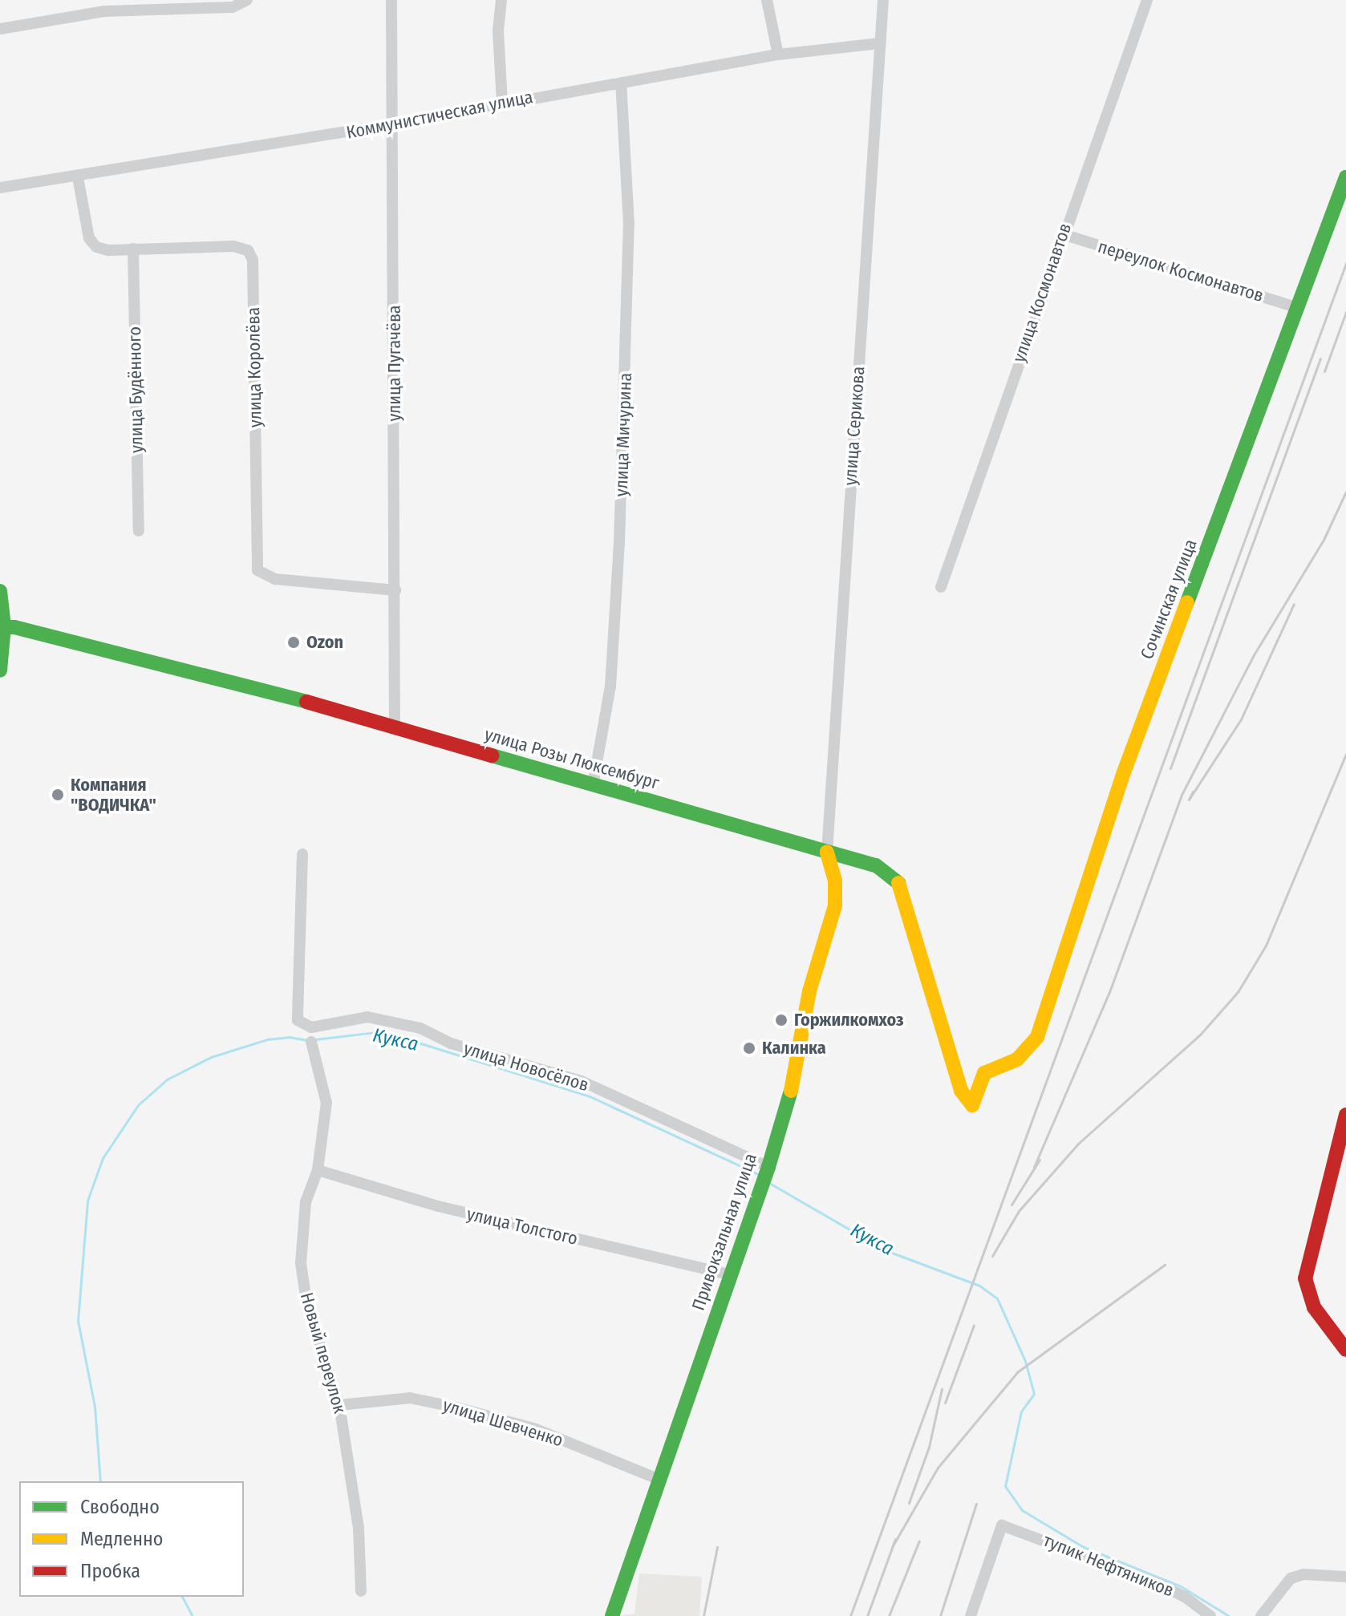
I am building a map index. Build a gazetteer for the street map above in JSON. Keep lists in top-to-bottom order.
{
  "streets": {
    "street": [
      "Коммунистическая улица",
      "переулок Космонавтов",
      "улица Космонавтов",
      "улица Пугачёва",
      "улица Королёва",
      "улица Будённого",
      "улица Серикова",
      "улица Мичурина",
      "Сочинская улица",
      "улица Розы Люксембург",
      "улица Новосёлов",
      "улица Толстого",
      "Привокзальная улица",
      "Новый переулок",
      "улица Шевченко",
      "тупик Нефтяников"
    ]
  },
  "crossings": [
    ["Коммунистическая улица", "улица Пугачёва"],
    ["Коммунистическая улица", "улица Королёва"],
    ["Коммунистическая улица", "улица Серикова"],
    ["Коммунистическая улица", "улица Мичурина"],
    ["переулок Космонавтов", "улица Космонавтов"],
    ["переулок Космонавтов", "Сочинская улица"],
    ["улица Пугачёва", "улица Королёва"],
    ["улица Пугачёва", "улица Розы Люксембург"],
    ["улица Королёва", "улица Будённого"],
    ["улица Серикова", "улица Розы Люксембург"],
    ["улица Серикова", "Привокзальная улица"],
    ["улица Мичурина", "улица Розы Люксембург"],
    ["Сочинская улица", "улица Розы Люксембург"],
    ["улица Розы Люксембург", "Привокзальная улица"],
    ["улица Новосёлов", "Привокзальная улица"],
    ["улица Толстого", "Привокзальная улица"],
    ["улица Толстого", "Новый переулок"],
    ["Привокзальная улица", "улица Шевченко"],
    ["Новый переулок", "улица Шевченко"]
  ],
  "water": ["Кукса"],
  "places": [
    "Ozon",
    "Компания \"ВОДИЧКА\"",
    "Горжилкомхоз",
    "Калинка"
  ],
  "legend": ["Свободно", "Медленно", "Пробка"]
}
